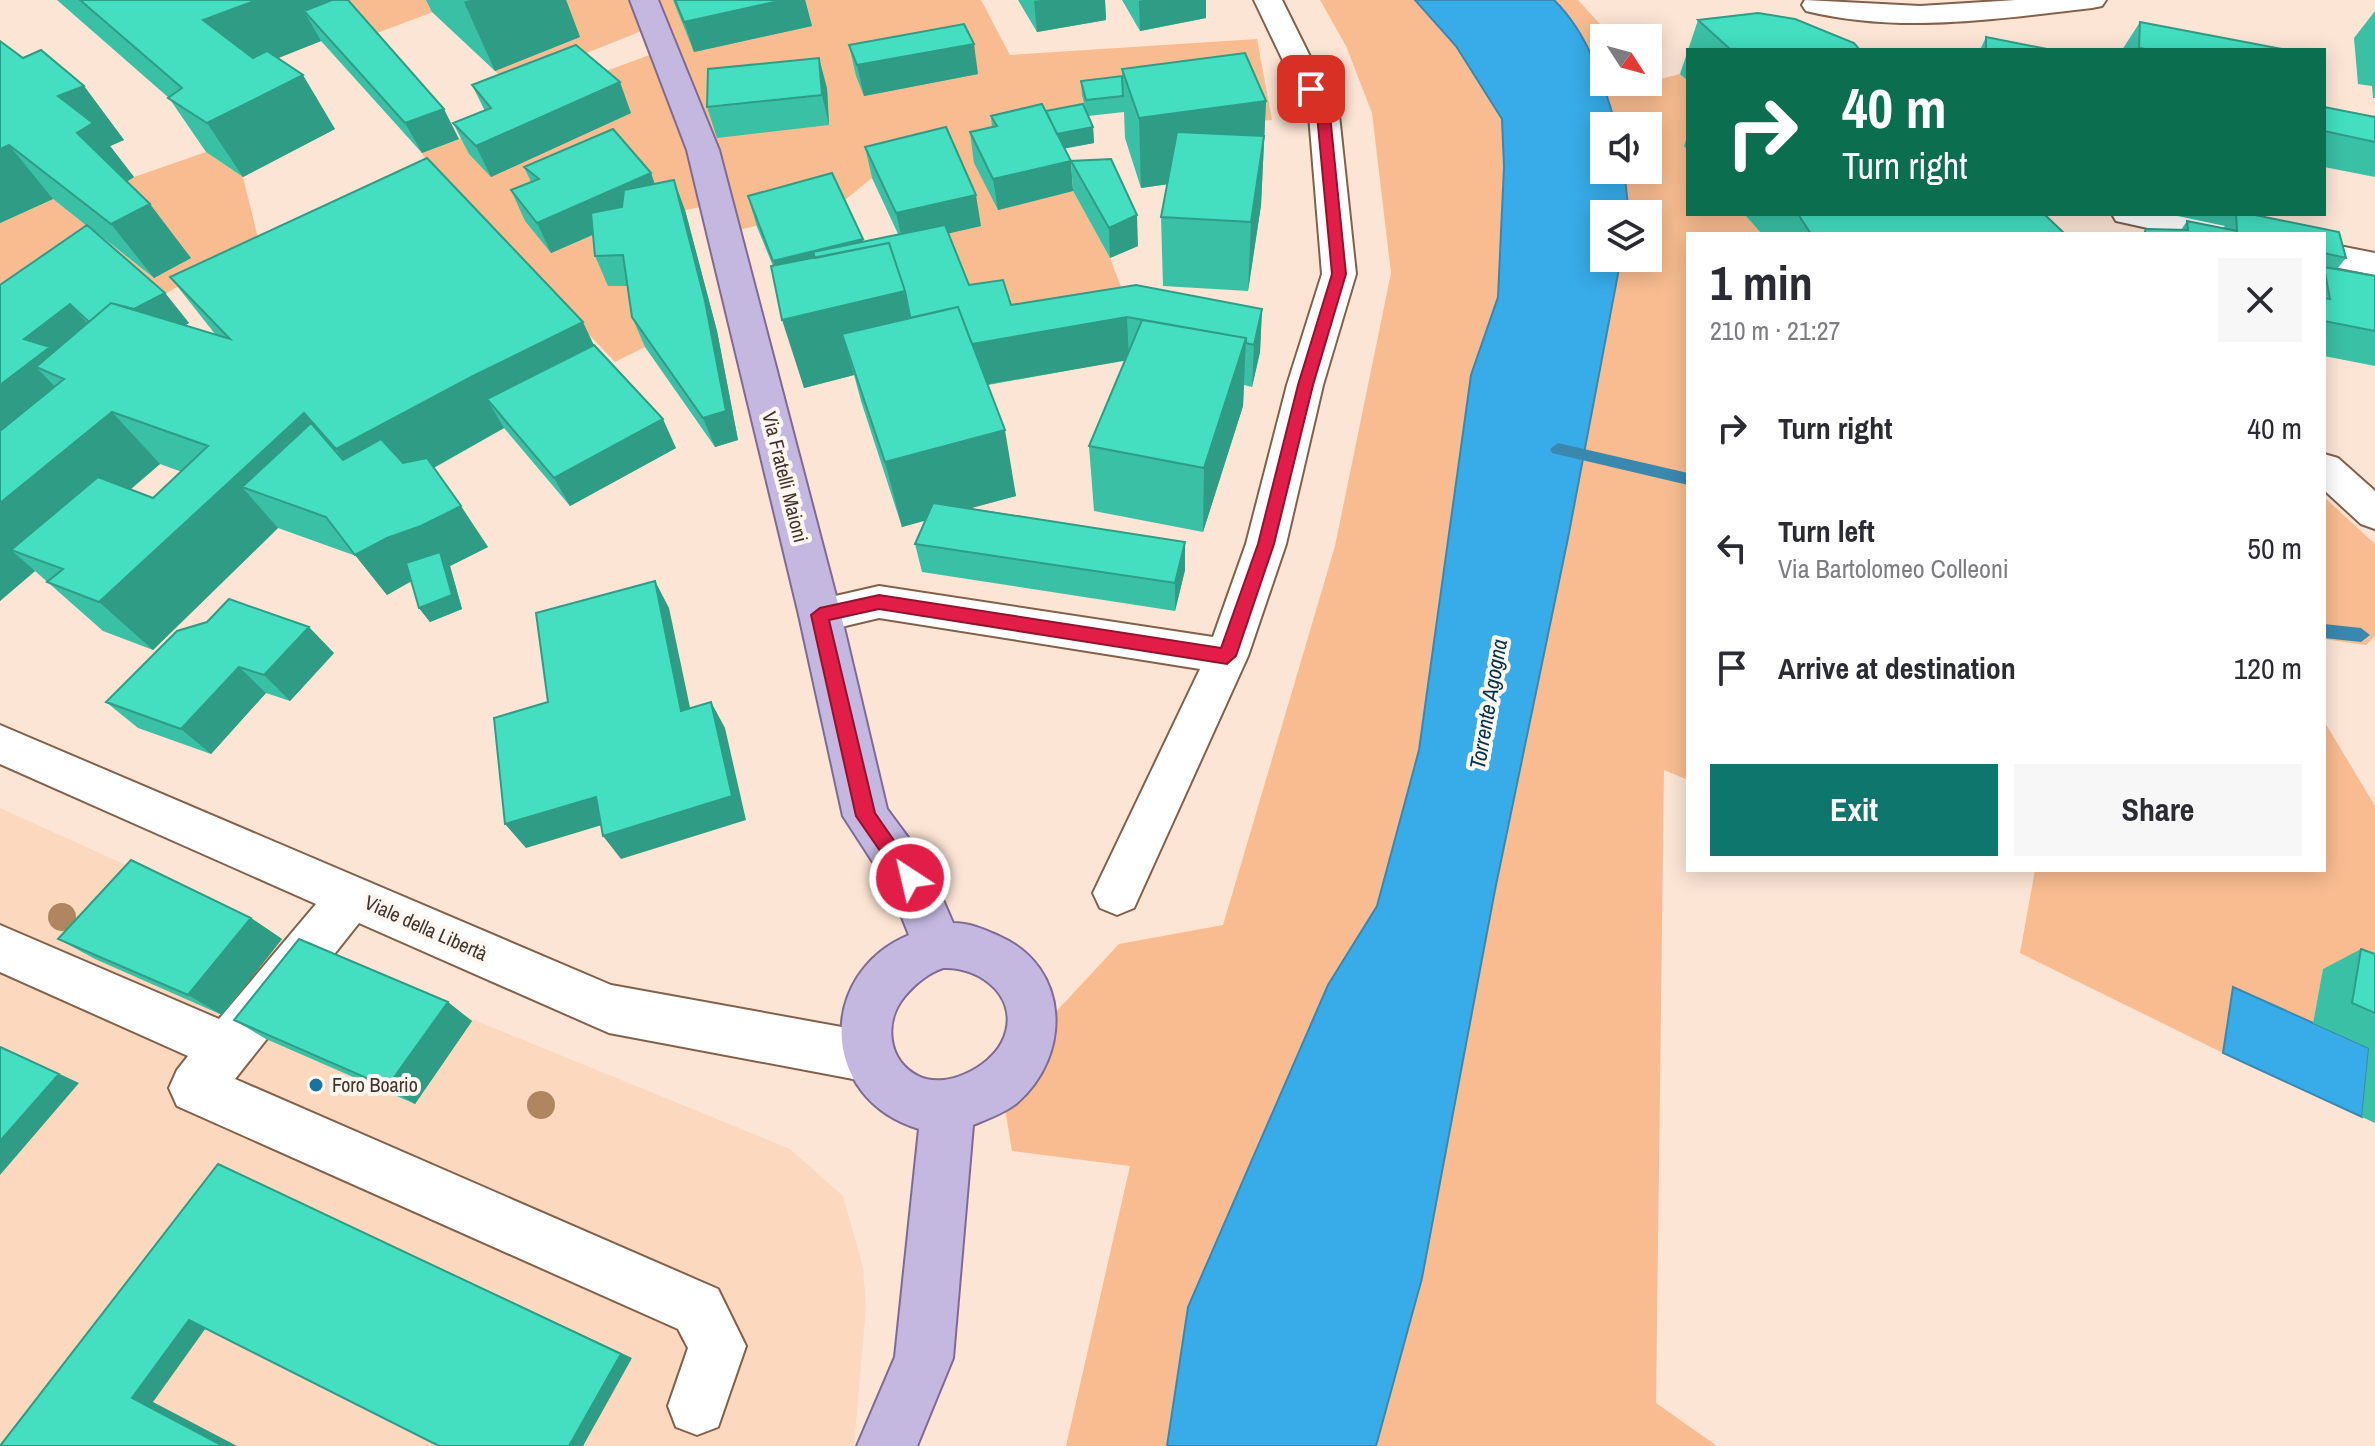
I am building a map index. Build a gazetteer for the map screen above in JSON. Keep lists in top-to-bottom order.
{
  "streets": {
    "main road": ["Via Fratelli Maioni"],
    "street": ["Viale della Libertà"]
  },
  "crossings": [
    ["Via Fratelli Maioni", "Viale della Libertà"]
  ],
  "water": ["Torrente Agogna"],
  "places": ["Foro Boario"],
  "north": "bottom right",
  "page": {
    "turn": ["40 m", "Turn right"],
    "heading": ["1 min", "210 m · 21:27"],
    "list": [
      {
        "name": "Turn right",
        "value": "40 m"
      },
      {
        "name": "Turn left",
        "note": "Via Bartolomeo Colleoni",
        "value": "50 m"
      },
      {
        "name": "Arrive at destination",
        "value": "120 m"
      }
    ],
    "buttons": ["Exit", "Share"]
  }
}
